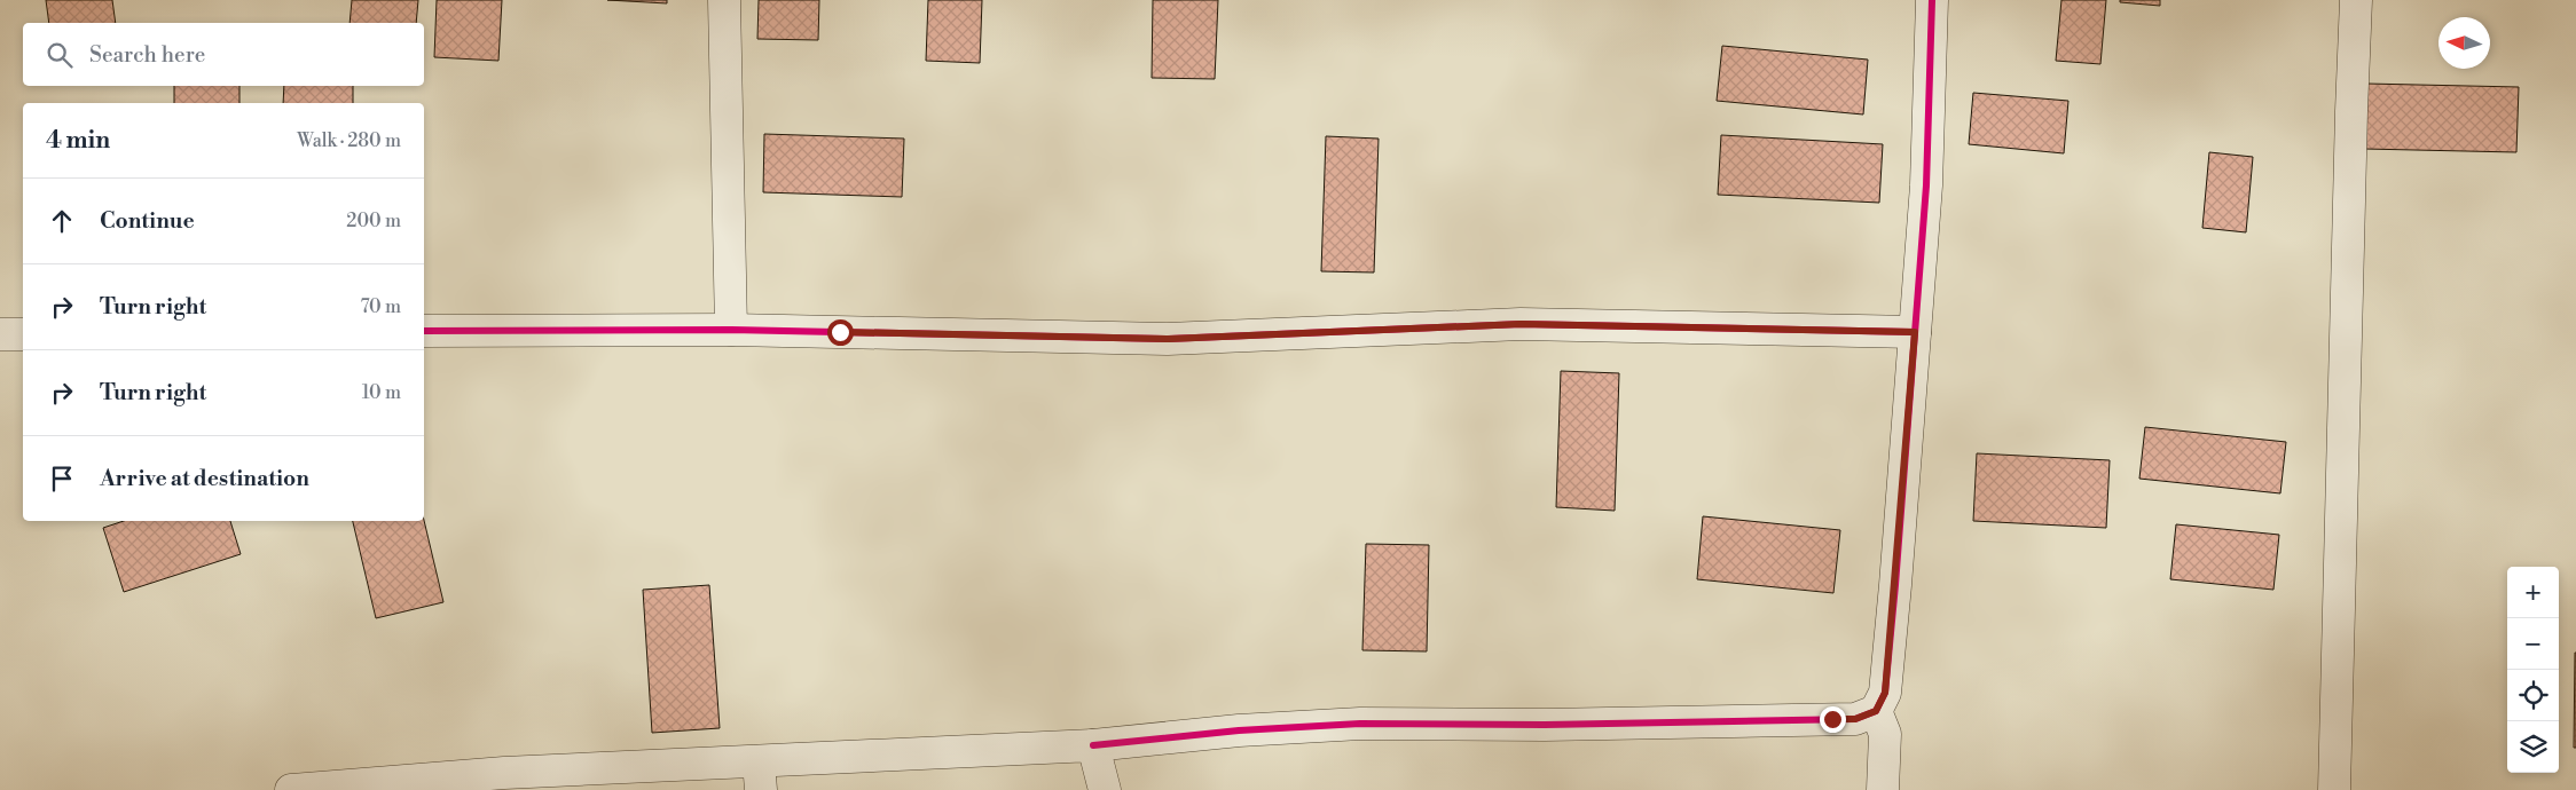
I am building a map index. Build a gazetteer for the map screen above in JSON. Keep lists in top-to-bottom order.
{
  "north": "left",
  "page": {
    "search": "Search here",
    "heading": ["4 min", "Walk · 280 m"],
    "list": [
      ["Continue", "200 m"],
      ["Turn right", "70 m"],
      ["Turn right", "10 m"],
      "Arrive at destination"
    ],
    "map_buttons": ["+", "−"]
  }
}
